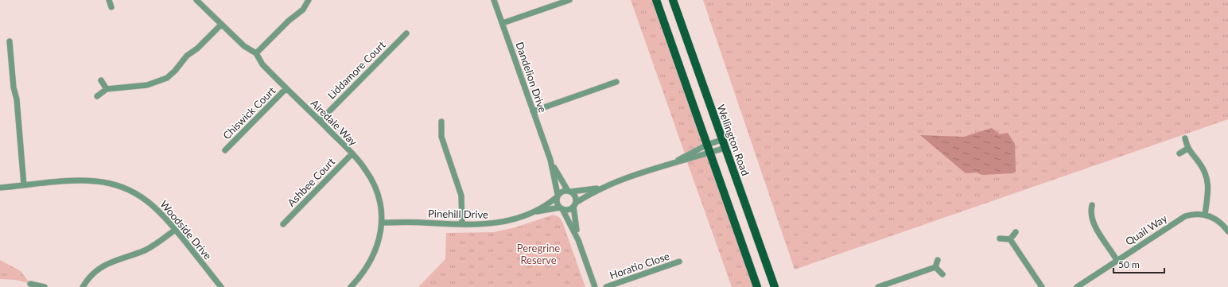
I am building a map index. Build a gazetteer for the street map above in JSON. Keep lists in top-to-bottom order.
{
  "streets": {
    "main road": ["Wellington Road"],
    "street": [
      "Liddamore Court",
      "Dandelion Drive",
      "Chiswick Court",
      "Airedale Way",
      "Ashbee Court",
      "Pinehill Drive",
      "Woodside Drive",
      "Quail Way",
      "Horatio Close"
    ]
  },
  "crossings": [
    ["Liddamore Court", "Airedale Way"],
    ["Dandelion Drive", "Pinehill Drive"],
    ["Chiswick Court", "Airedale Way"],
    ["Airedale Way", "Ashbee Court"],
    ["Airedale Way", "Pinehill Drive"]
  ],
  "parks": ["Peregrine Reserve"],
  "scale_bar": "50 m"
}
